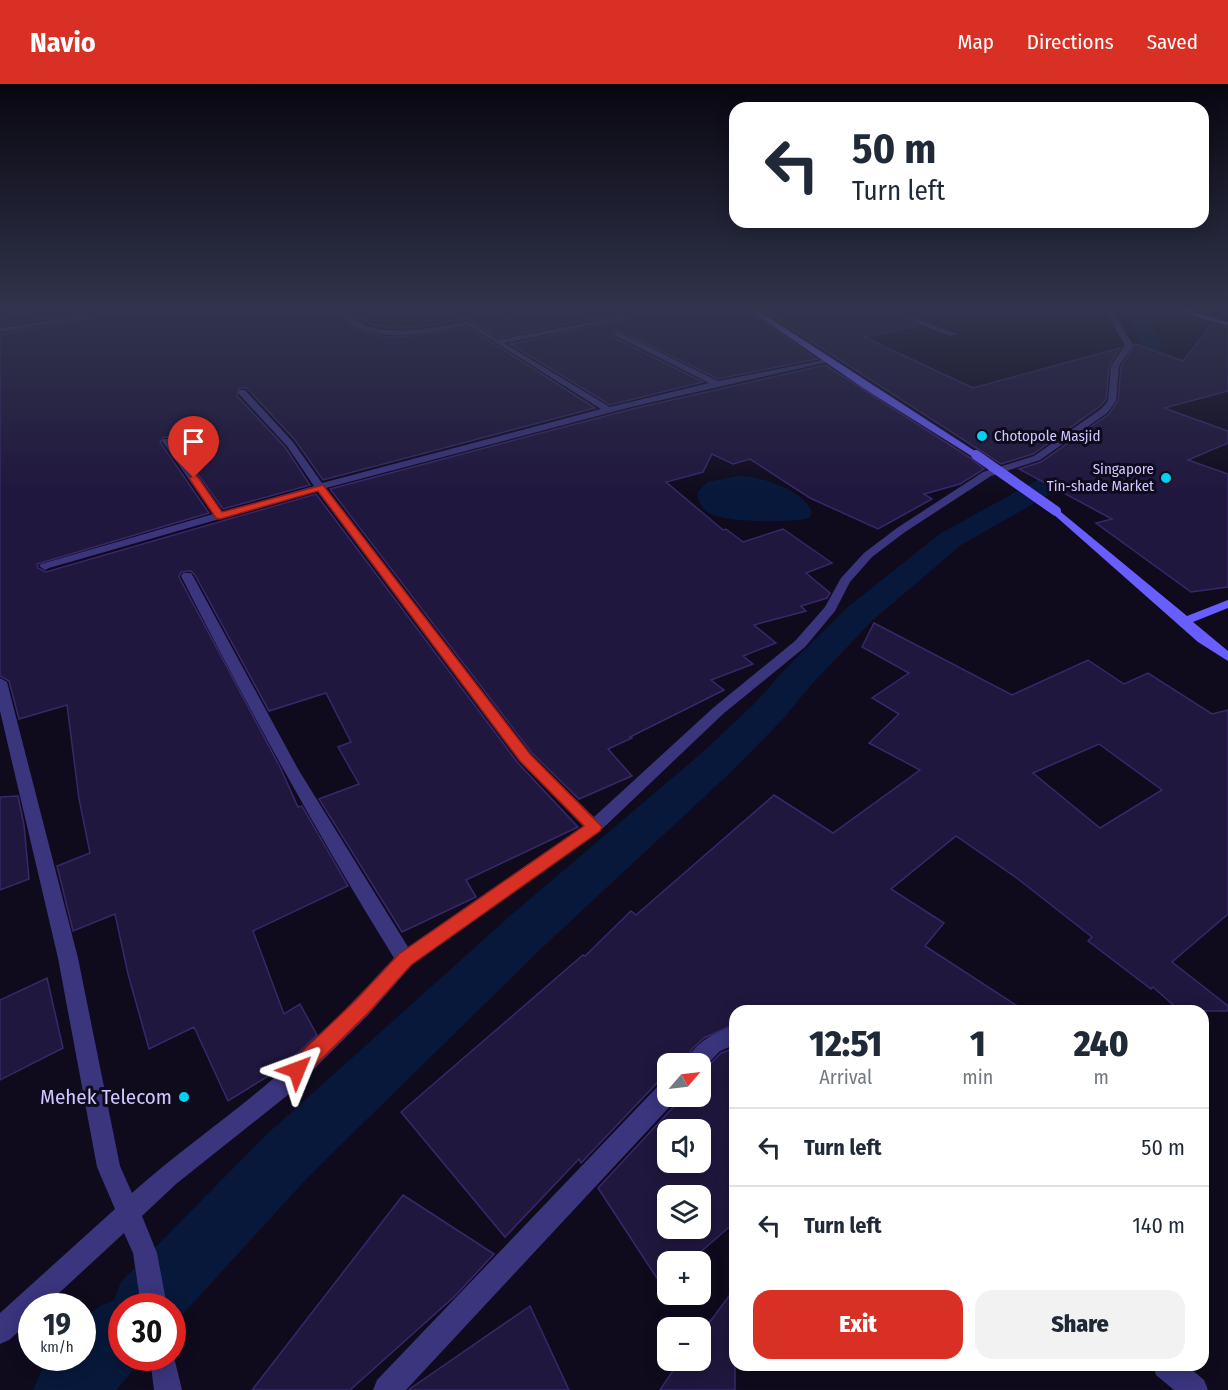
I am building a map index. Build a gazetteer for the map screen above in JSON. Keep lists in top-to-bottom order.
{
  "places": ["Chotopole Masjid", "Singapore Tin-shade Market", "Mehek Telecom"],
  "north": "top right",
  "page": {
    "header": "Navio",
    "nav": ["Map", "Directions", "Saved"],
    "turn": ["50 m", "Turn left"],
    "eta": [
      "12:51",
      "Arrival",
      "1",
      "min",
      "240",
      "m"
    ],
    "map_buttons": ["+", "−"],
    "list": [
      {
        "name": "Turn left",
        "value": "50 m"
      },
      {
        "name": "Turn left",
        "value": "140 m"
      }
    ],
    "buttons": ["Exit", "Share"],
    "speed": "19 km/h",
    "limit": "30"
  }
}
